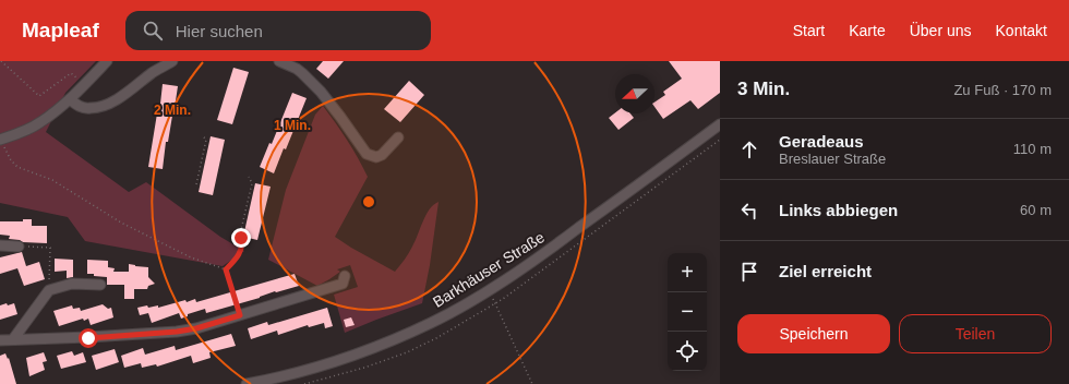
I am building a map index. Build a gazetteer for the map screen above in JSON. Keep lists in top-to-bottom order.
{
  "streets": {
    "street": ["Barkhäuser Straße"]
  },
  "north": "left",
  "page": {
    "header": "Mapleaf",
    "search": "Hier suchen",
    "nav": [
      "Start",
      "Karte",
      "Über uns",
      "Kontakt"
    ],
    "heading": ["3 Min.", "Zu Fuß · 170 m"],
    "list": [
      ["Geradeaus", "Breslauer Straße", "110 m"],
      ["Links abbiegen", "60 m"],
      "Ziel erreicht"
    ],
    "map_buttons": ["+", "−"],
    "buttons": ["Speichern", "Teilen"]
  },
  "rings": ["2 Min.", "1 Min."]
}
